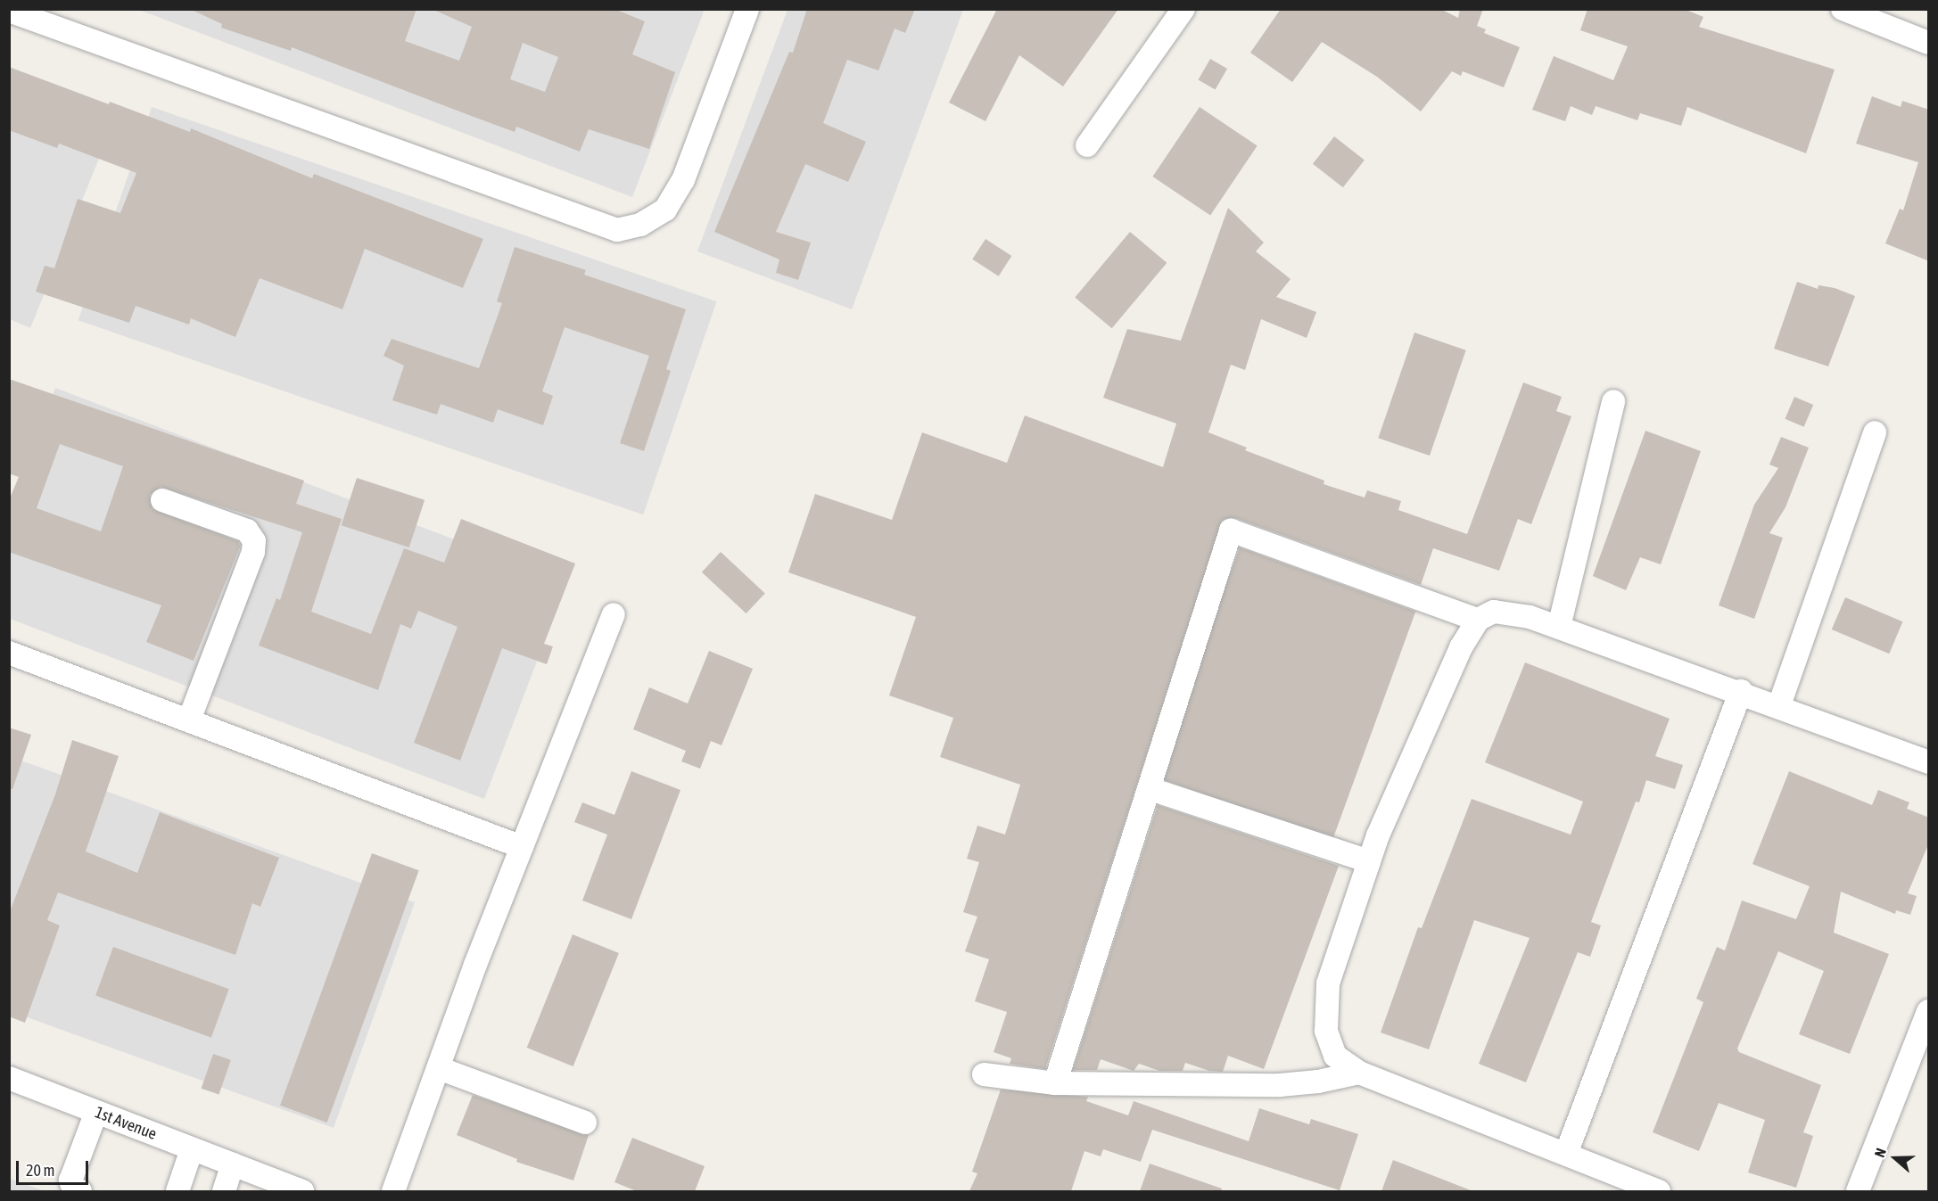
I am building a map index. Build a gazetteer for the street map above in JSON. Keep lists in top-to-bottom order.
{
  "streets": {
    "street": ["1st Avenue"]
  },
  "scale_bar": "20 m",
  "north": "left"
}
